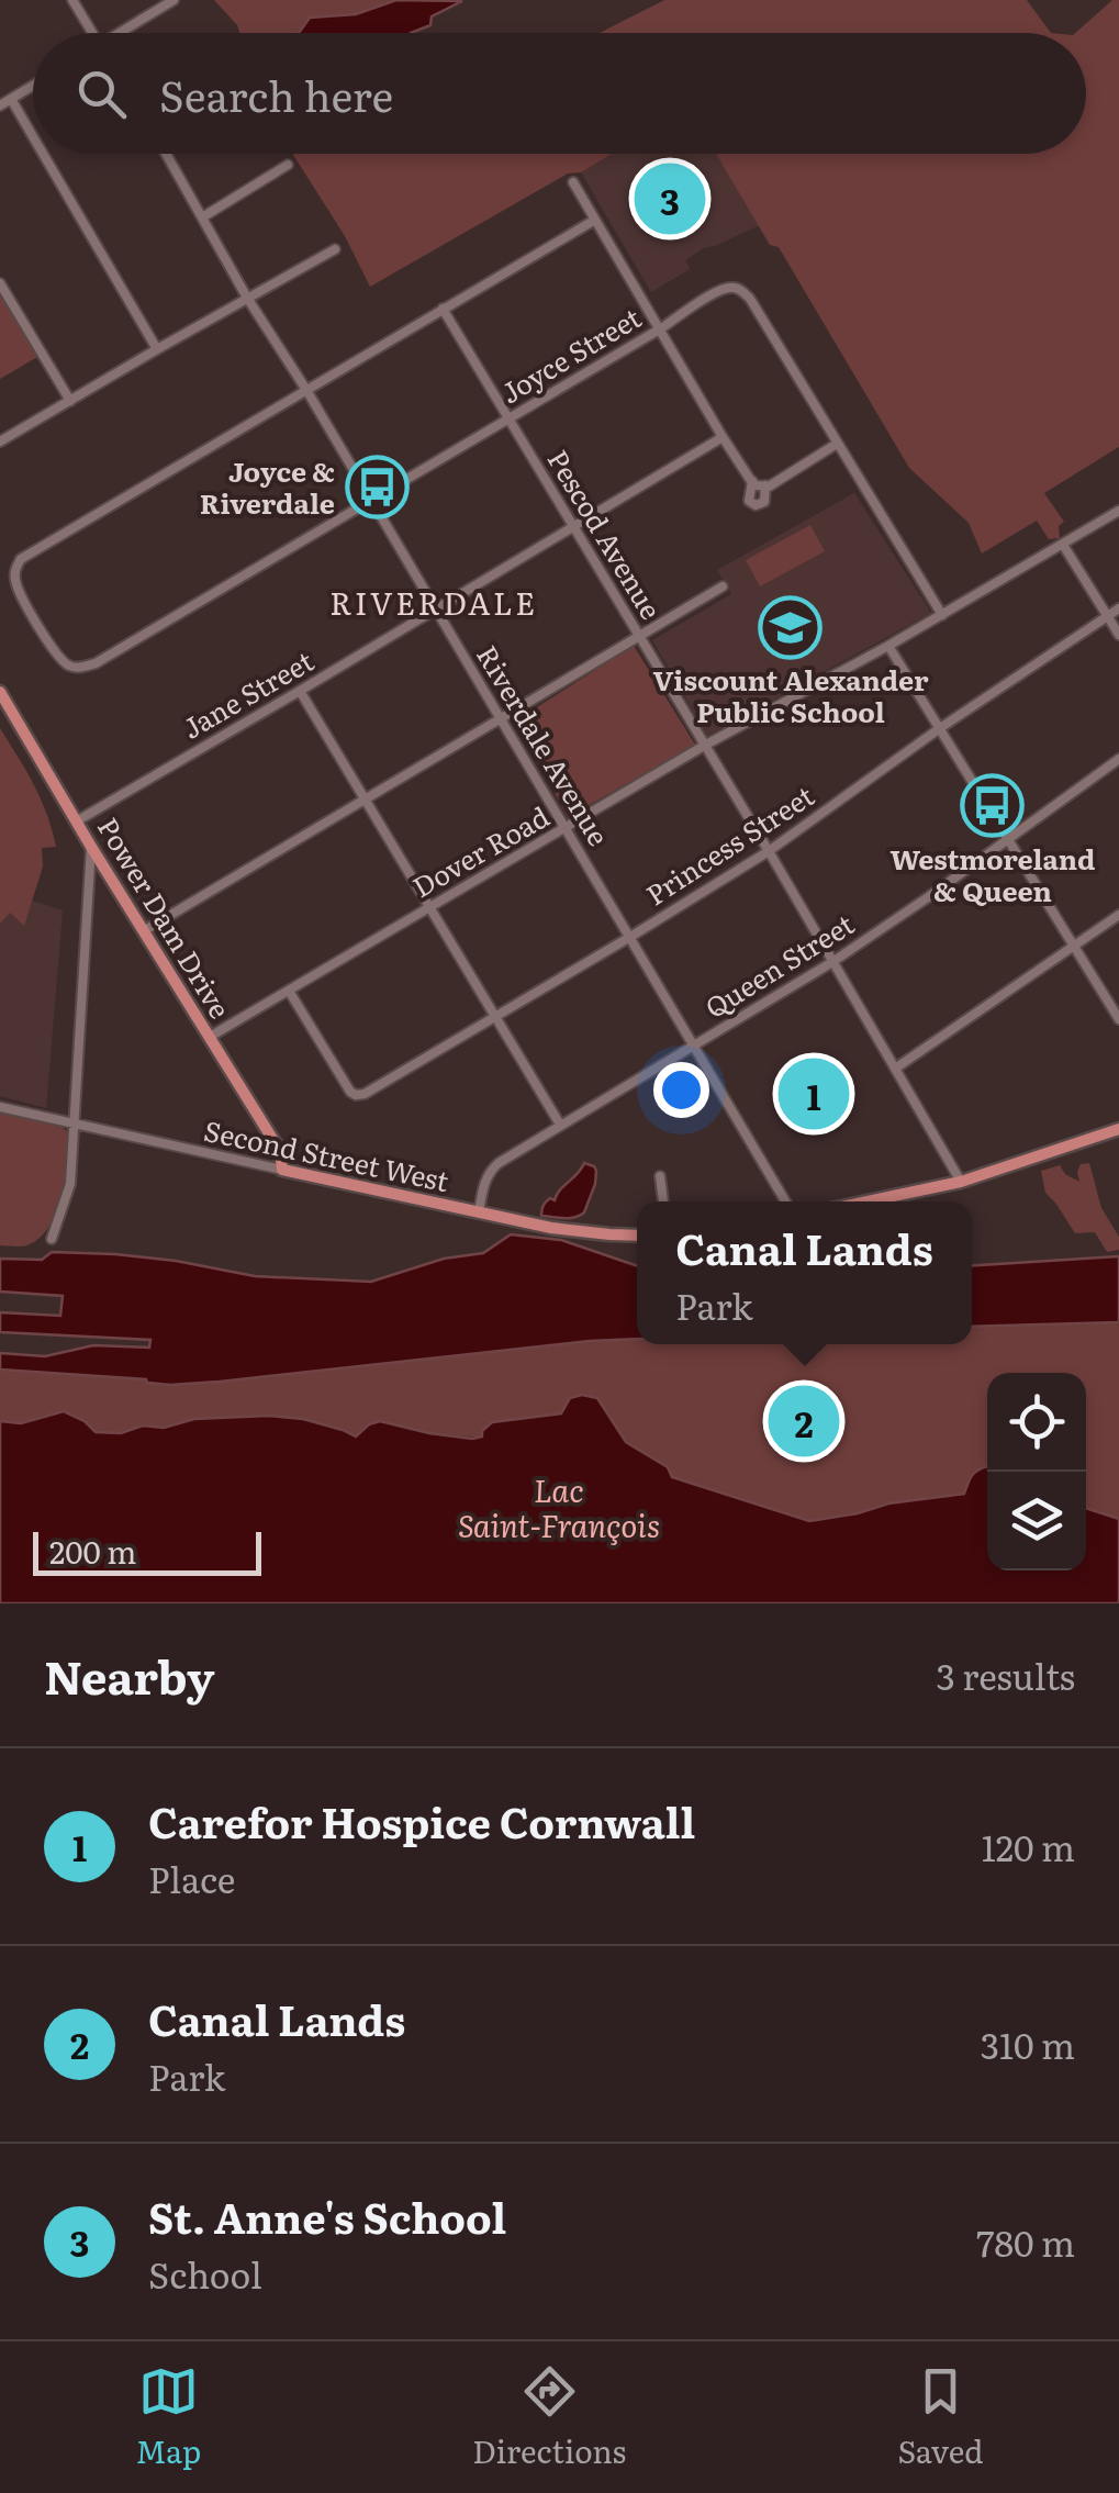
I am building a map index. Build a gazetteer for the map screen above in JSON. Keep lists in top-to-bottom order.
{
  "streets": {
    "main road": ["Power Dam Drive", "Second Street West"],
    "street": [
      "Joyce Street",
      "Pescod Avenue",
      "Jane Street",
      "Riverdale Avenue",
      "Princess Street",
      "Dover Road",
      "Queen Street"
    ]
  },
  "crossings": [
    ["Joyce Street", "Pescod Avenue"],
    ["Joyce Street", "Riverdale Avenue"],
    ["Joyce Street", "Dover Road"],
    ["Pescod Avenue", "Jane Street"],
    ["Pescod Avenue", "Princess Street"],
    ["Pescod Avenue", "Dover Road"],
    ["Pescod Avenue", "Queen Street"],
    ["Jane Street", "Riverdale Avenue"],
    ["Jane Street", "Power Dam Drive"],
    ["Riverdale Avenue", "Princess Street"],
    ["Riverdale Avenue", "Dover Road"],
    ["Riverdale Avenue", "Queen Street"],
    ["Princess Street", "Dover Road"],
    ["Dover Road", "Power Dam Drive"],
    ["Power Dam Drive", "Second Street West"],
    ["Queen Street", "Second Street West"]
  ],
  "districts": ["RIVERDALE"],
  "water": ["Lac Saint-François"],
  "places": {
    "bus stop": ["Joyce & Riverdale", "Westmoreland & Queen"],
    "school or university": ["Viscount Alexander Public School"]
  },
  "scale_bar": "200 m",
  "page": {
    "search": "Search here",
    "pins": ["3", "1", "2"],
    "popup": ["Canal Lands", "Park"],
    "scale": "200 m",
    "heading": ["Nearby", "3 results"],
    "list": [
      {
        "mark": "1",
        "name": "Carefor Hospice Cornwall",
        "note": "Place",
        "value": "120 m"
      },
      {
        "mark": "2",
        "name": "Canal Lands",
        "note": "Park",
        "value": "310 m"
      },
      {
        "mark": "3",
        "name": "St. Anne's School",
        "note": "School",
        "value": "780 m"
      }
    ],
    "nav": ["Map", "Directions", "Saved"]
  }
}
